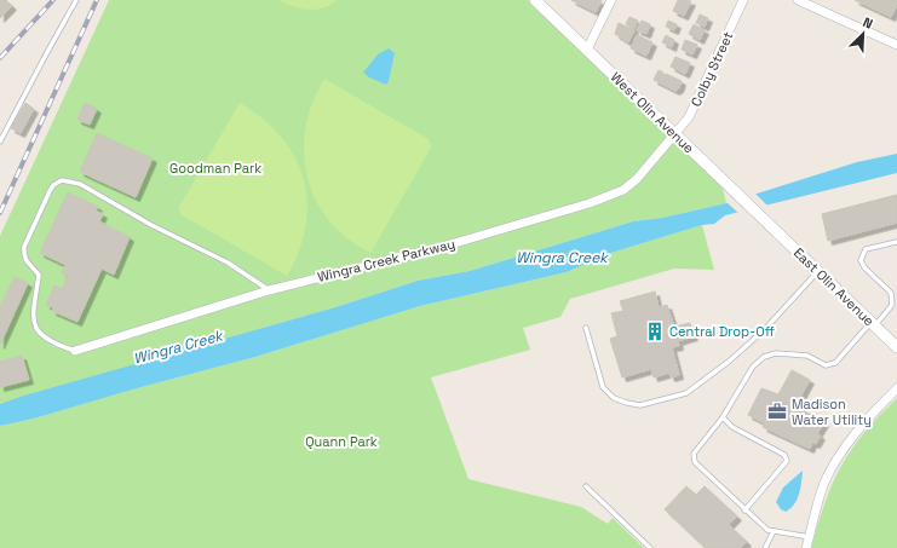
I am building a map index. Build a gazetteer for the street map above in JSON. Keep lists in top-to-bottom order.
{
  "streets": {
    "street": [
      "Colby Street",
      "West Olin Avenue",
      "Wingra Creek Parkway",
      "East Olin Avenue"
    ]
  },
  "crossings": [
    ["Colby Street", "West Olin Avenue"],
    ["Colby Street", "Wingra Creek Parkway"],
    ["West Olin Avenue", "Wingra Creek Parkway"],
    ["West Olin Avenue", "East Olin Avenue"]
  ],
  "water": ["Wingra Creek"],
  "parks": ["Goodman Park", "Quann Park"],
  "places": {
    "building": ["Central Drop-Off"],
    "office": ["Madison Water Utility"]
  },
  "north": "top right"
}
